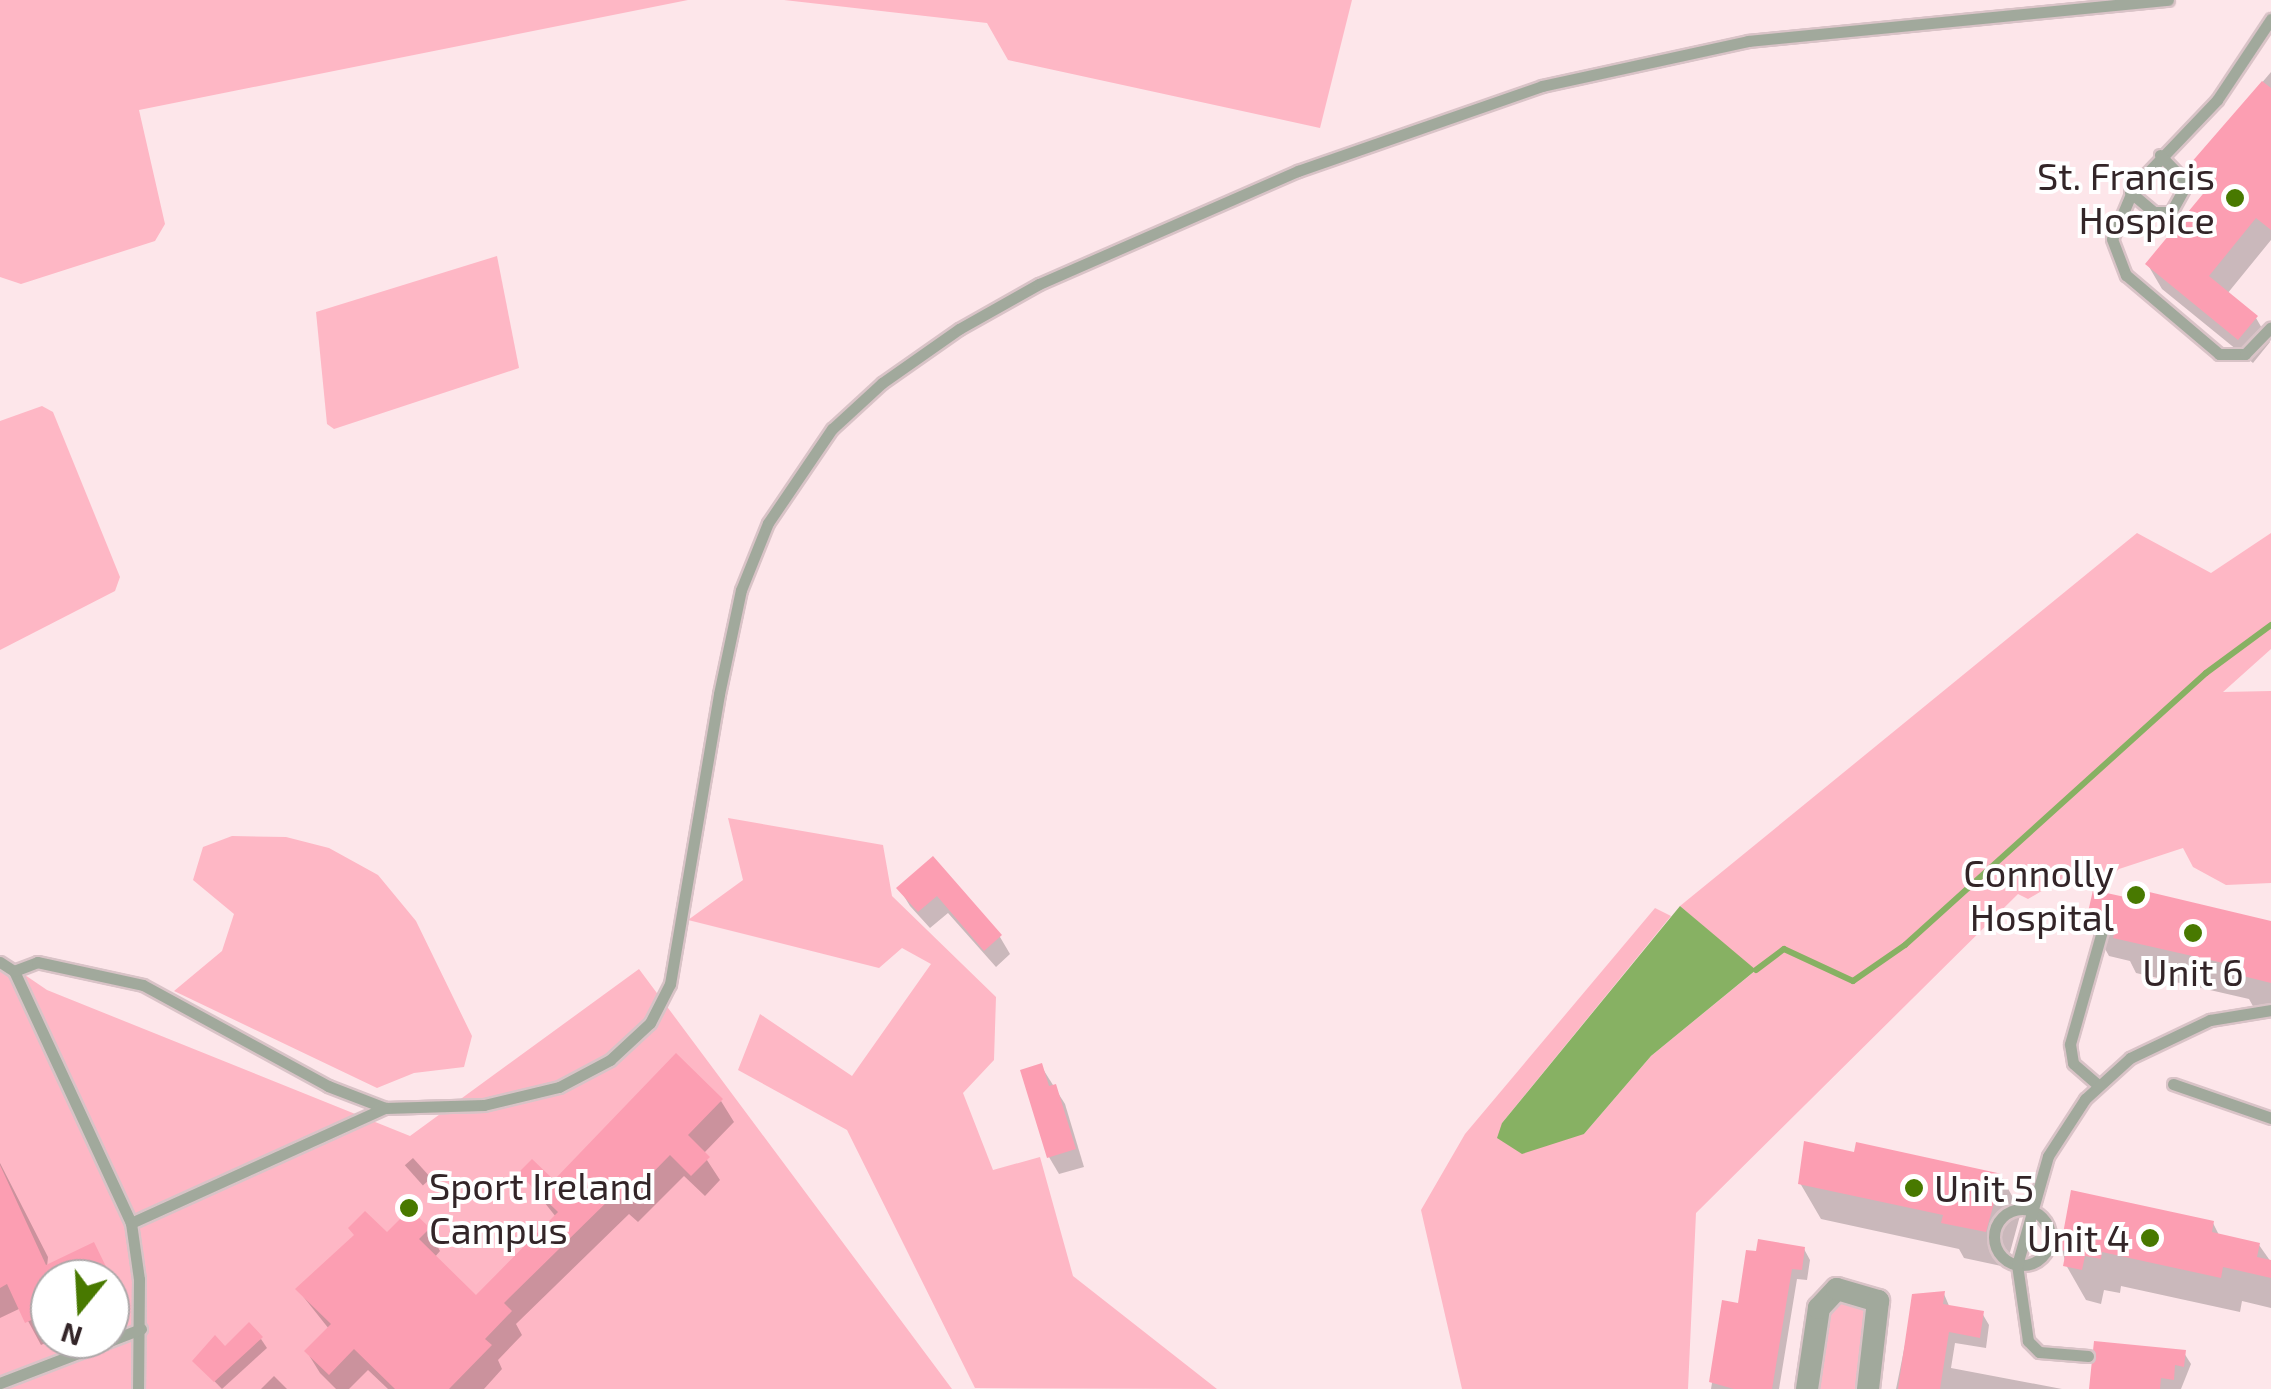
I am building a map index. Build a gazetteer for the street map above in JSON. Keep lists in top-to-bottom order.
{
  "places": [
    "St. Francis Hospice",
    "Connolly Hospital",
    "Unit 6",
    "Unit 5",
    "Sport Ireland Campus",
    "Unit 4"
  ],
  "north": "bottom"
}
